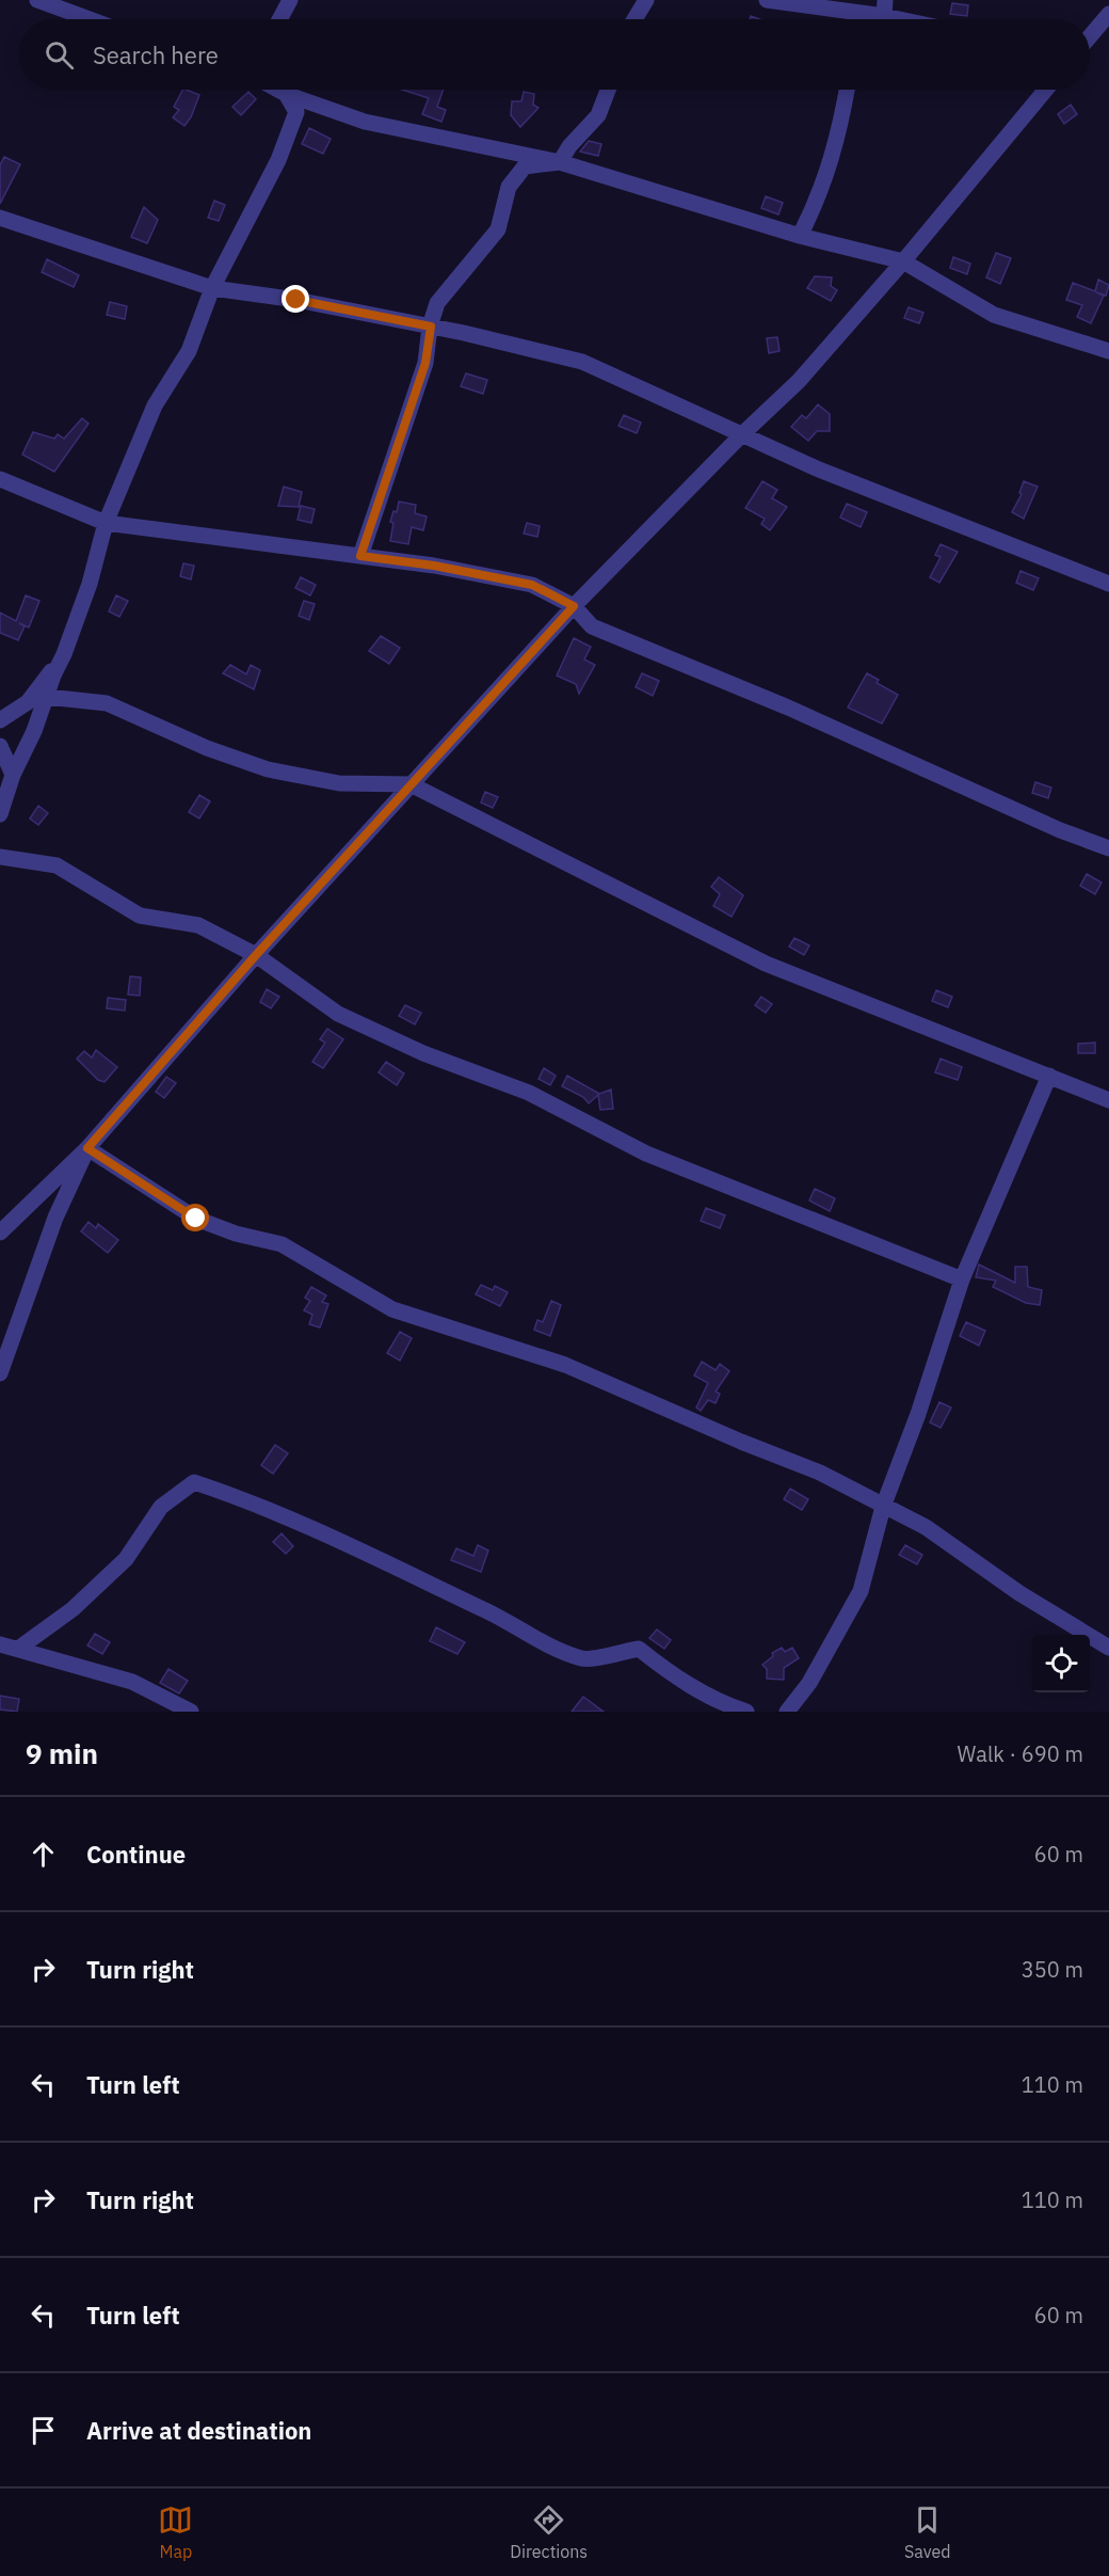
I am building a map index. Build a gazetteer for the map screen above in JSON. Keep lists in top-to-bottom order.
{
  "page": {
    "search": "Search here",
    "heading": ["9 min", "Walk · 690 m"],
    "list": [
      ["Continue", "60 m"],
      ["Turn right", "350 m"],
      ["Turn left", "110 m"],
      ["Turn right", "110 m"],
      ["Turn left", "60 m"],
      "Arrive at destination"
    ],
    "nav": ["Map", "Directions", "Saved"]
  }
}
